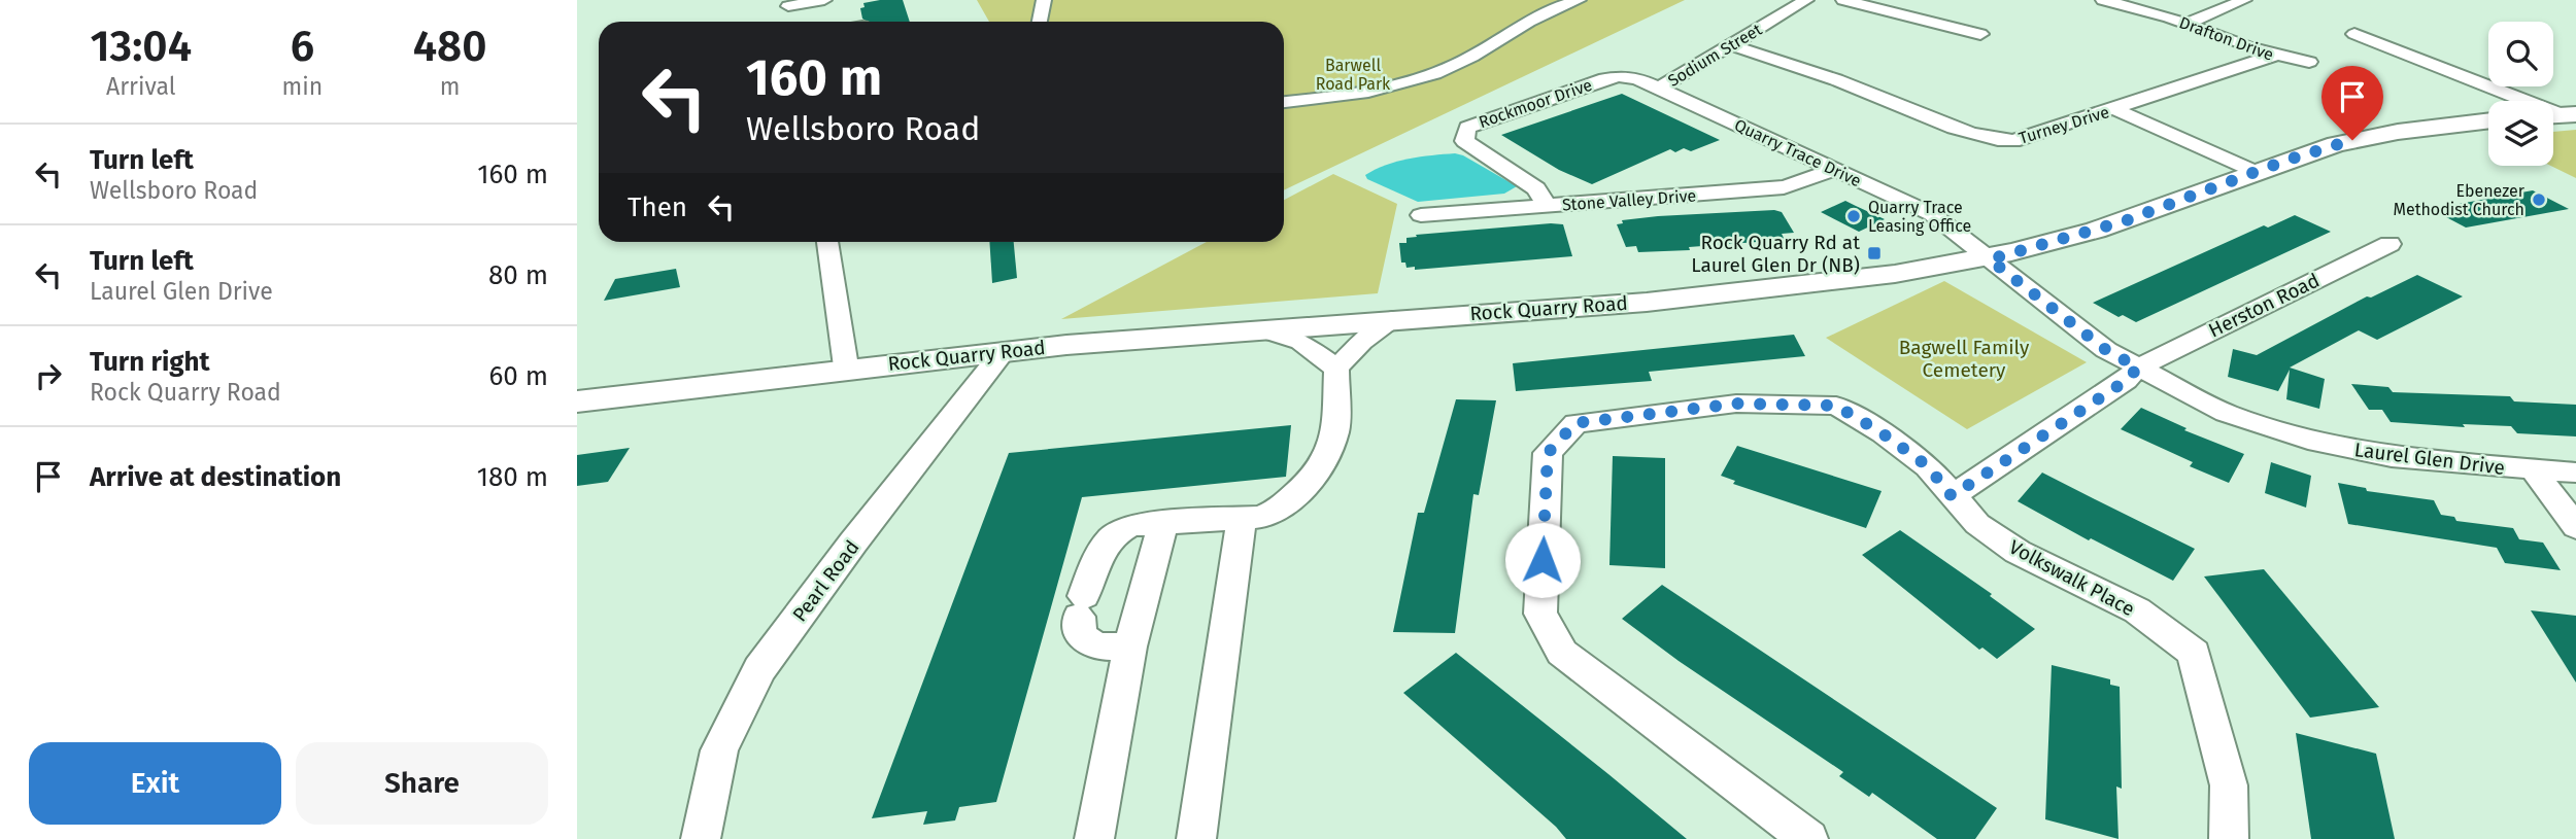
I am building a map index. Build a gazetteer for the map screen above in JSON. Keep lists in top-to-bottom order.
{
  "streets": {
    "main road": ["Rock Quarry Road"],
    "street": [
      "Drafton Drive",
      "Sodium Street",
      "Rockmoor Drive",
      "Turney Drive",
      "Quarry Trace Drive",
      "Stone Valley Drive",
      "Herston Road",
      "Laurel Glen Drive",
      "Volkswalk Place",
      "Pearl Road"
    ]
  },
  "crossings": [
    ["Drafton Drive", "Turney Drive"],
    ["Sodium Street", "Turney Drive"],
    ["Sodium Street", "Quarry Trace Drive"],
    ["Rockmoor Drive", "Quarry Trace Drive"],
    ["Rockmoor Drive", "Stone Valley Drive"],
    ["Quarry Trace Drive", "Stone Valley Drive"],
    ["Quarry Trace Drive", "Rock Quarry Road"],
    ["Quarry Trace Drive", "Laurel Glen Drive"],
    ["Herston Road", "Laurel Glen Drive"],
    ["Herston Road", "Volkswalk Place"],
    ["Rock Quarry Road", "Laurel Glen Drive"],
    ["Rock Quarry Road", "Pearl Road"]
  ],
  "parks": ["Barwell Road Park", "Bagwell Family Cemetery"],
  "places": {
    "other": ["Ebenezer Methodist Church", "Quarry Trace Leasing Office"],
    "transit": ["Rock Quarry Rd at Laurel Glen Dr (NB)"]
  },
  "page": {
    "eta": [
      "13:04",
      "Arrival",
      "6",
      "min",
      "480",
      "m"
    ],
    "turn": ["160 m", "Wellsboro Road"],
    "list": [
      {
        "name": "Turn left",
        "note": "Wellsboro Road",
        "value": "160 m"
      },
      {
        "name": "Turn left",
        "note": "Laurel Glen Drive",
        "value": "80 m"
      },
      {
        "name": "Turn right",
        "note": "Rock Quarry Road",
        "value": "60 m"
      },
      {
        "name": "Arrive at destination",
        "value": "180 m"
      }
    ],
    "then": "Then",
    "buttons": ["Exit", "Share"]
  }
}
